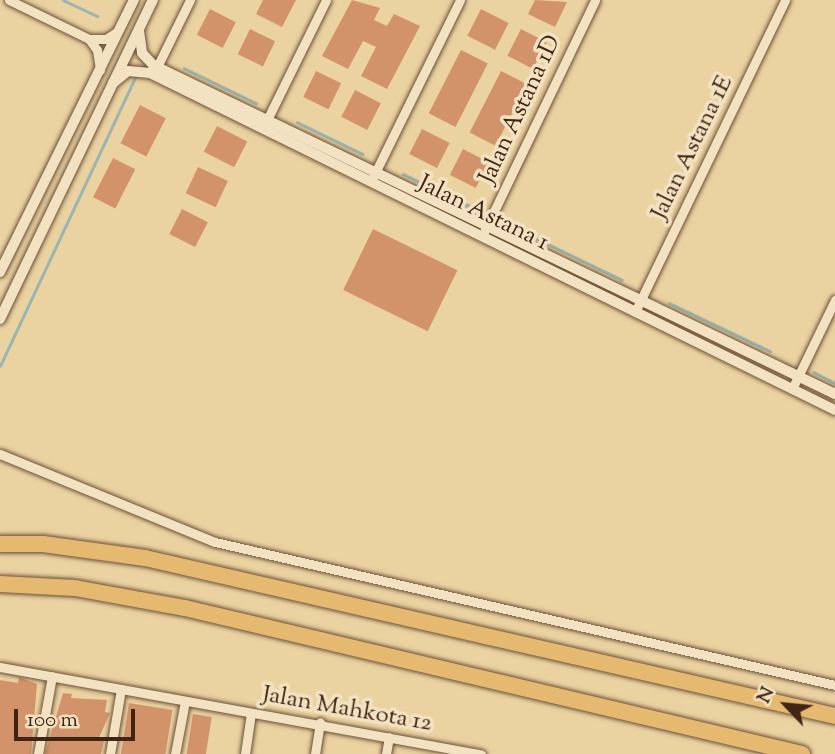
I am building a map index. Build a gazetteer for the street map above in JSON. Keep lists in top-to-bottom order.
{
  "streets": {
    "street": [
      "Jalan Astana 1D",
      "Jalan Astana 1E",
      "Jalan Astana 1",
      "Jalan Mahkota 12"
    ]
  },
  "crossings": [
    ["Jalan Astana 1D", "Jalan Astana 1"],
    ["Jalan Astana 1E", "Jalan Astana 1"]
  ],
  "scale_bar": "100 m",
  "north": "top left"
}
